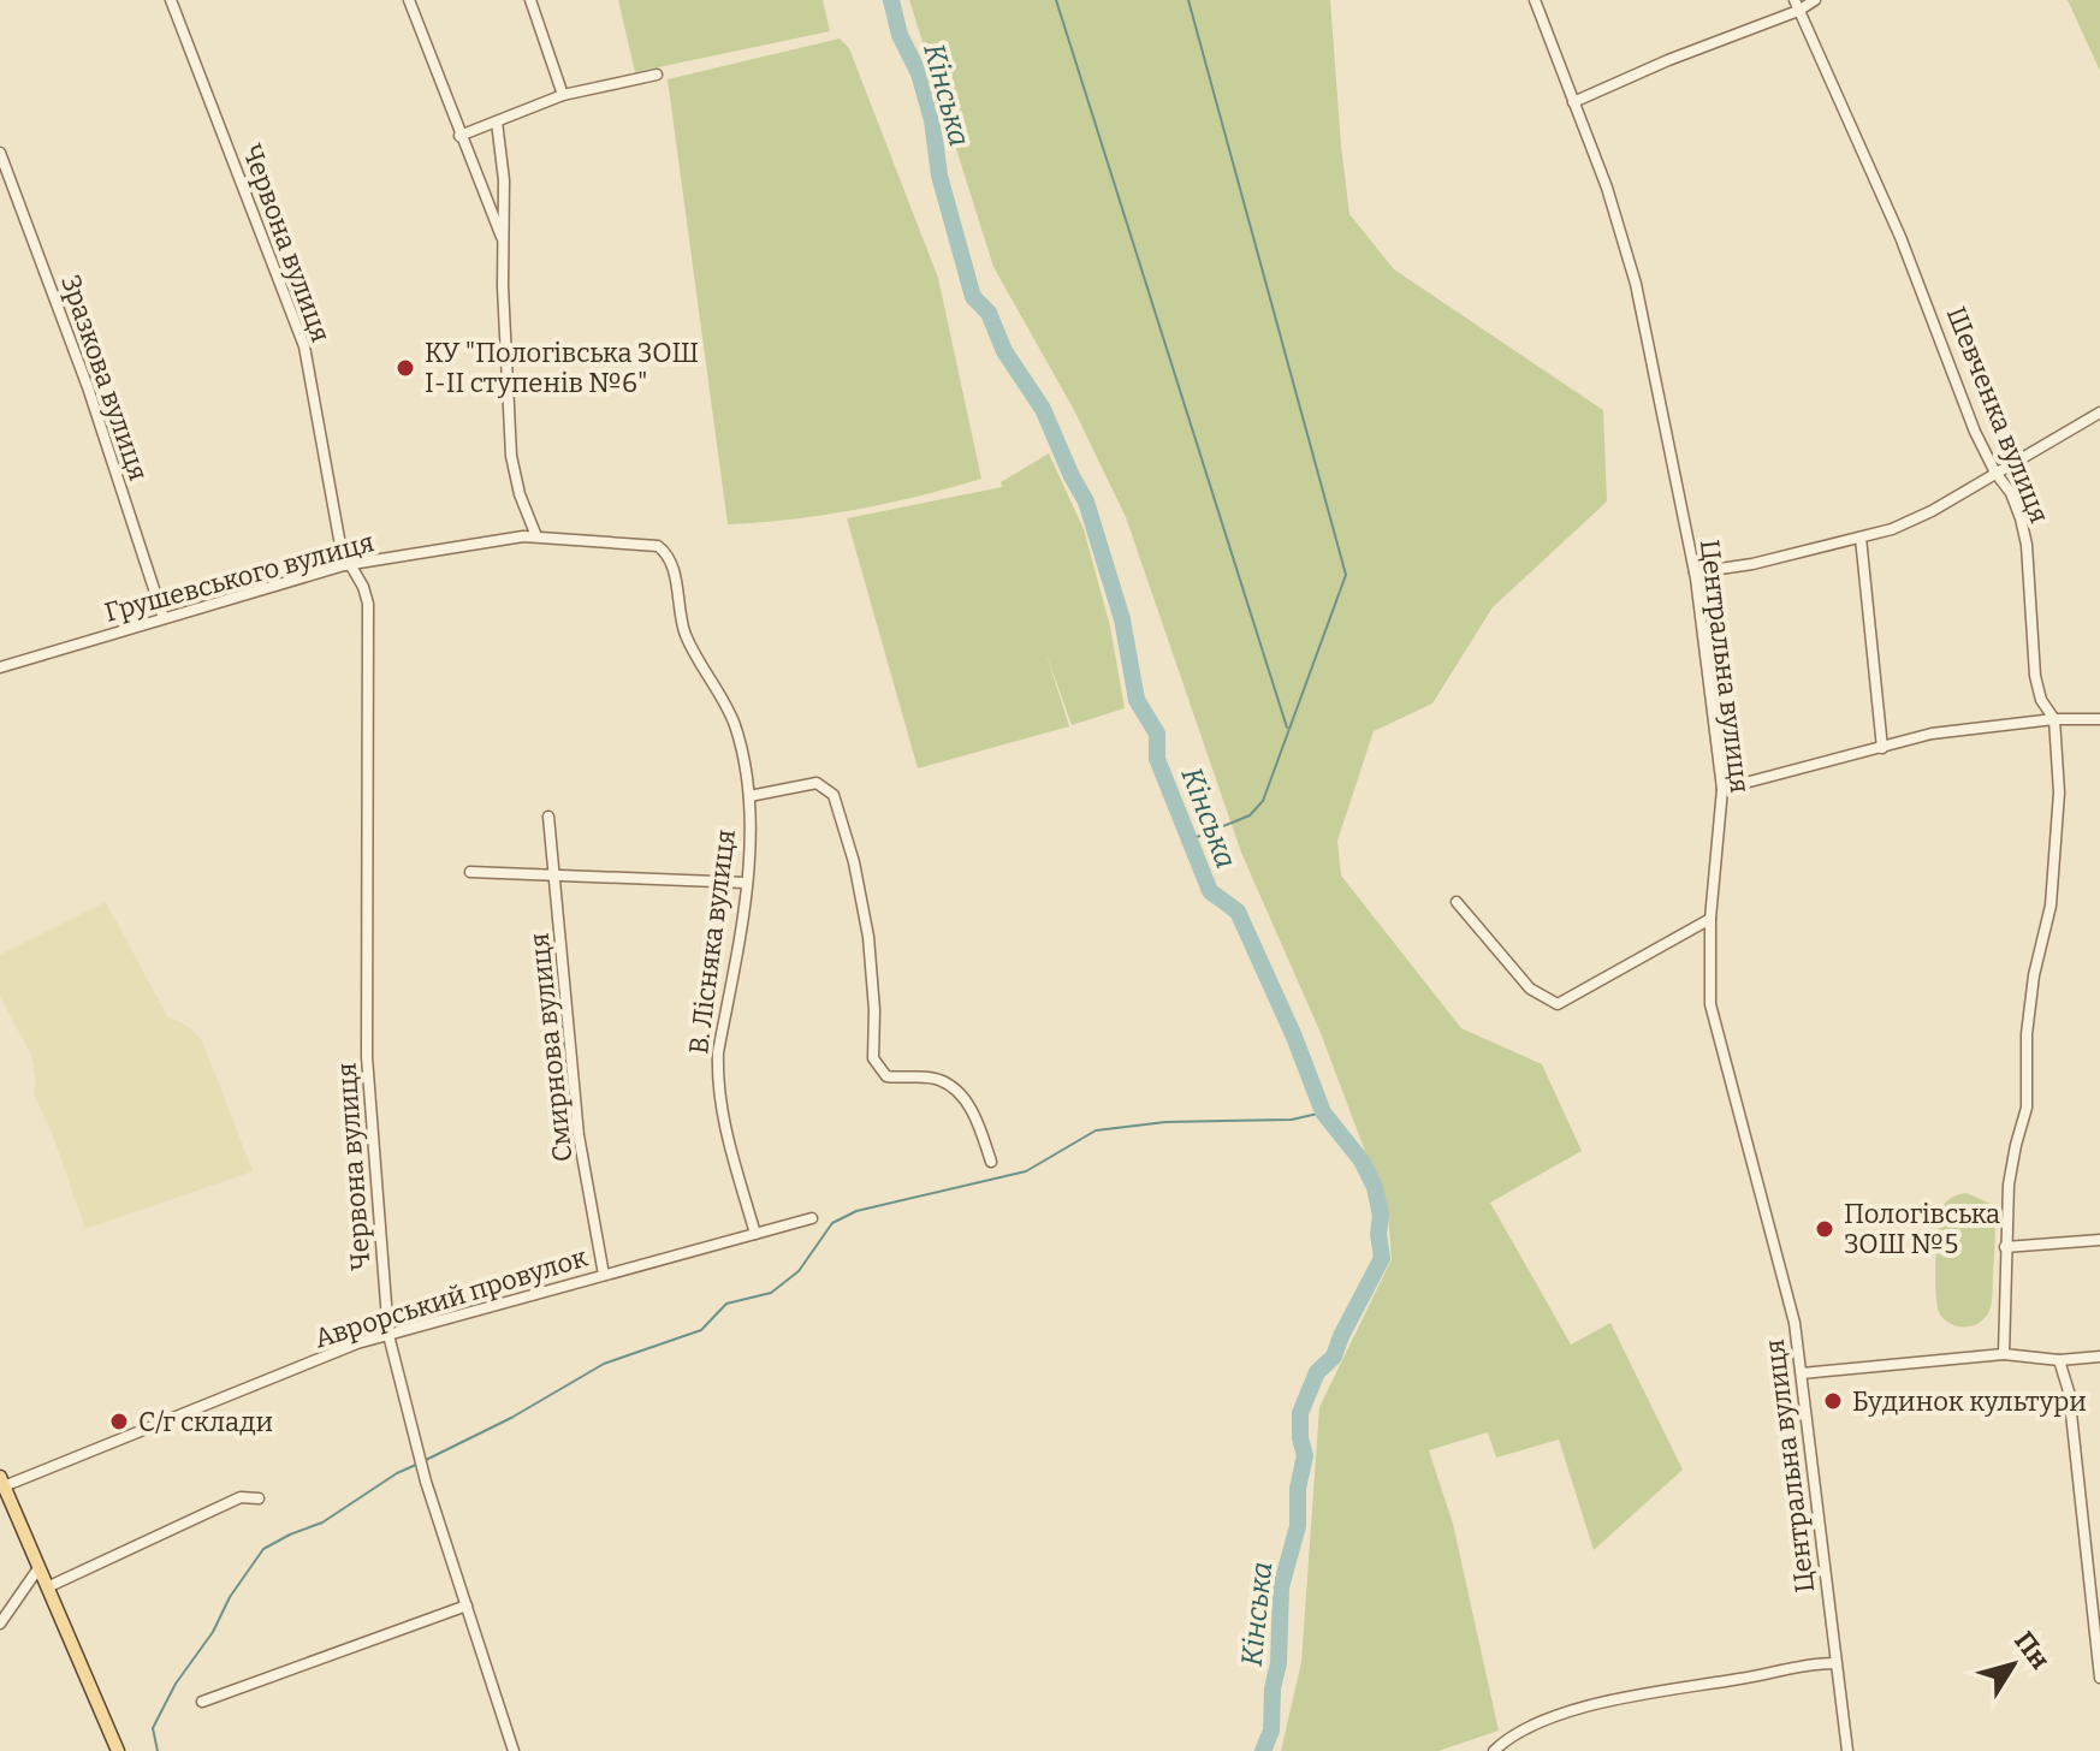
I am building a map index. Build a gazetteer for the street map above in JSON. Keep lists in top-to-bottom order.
{
  "streets": {
    "street": [
      "Червона вулиця",
      "Зразкова вулиця",
      "Шевченка вулиця",
      "Грушевського вулиця",
      "Центральна вулиця",
      "В. Лісняка вулиця",
      "Смирнова вулиця",
      "Аврорський провулок"
    ]
  },
  "crossings": [
    ["Червона вулиця", "Грушевського вулиця"],
    ["Червона вулиця", "Аврорський провулок"],
    ["Зразкова вулиця", "Грушевського вулиця"],
    ["Грушевського вулиця", "В. Лісняка вулиця"],
    ["В. Лісняка вулиця", "Аврорський провулок"],
    ["Смирнова вулиця", "Аврорський провулок"]
  ],
  "water": ["Кінська"],
  "places": [
    "КУ \"Пологівська ЗОШ І-ІІ ступенів №6\"",
    "Пологівська ЗОШ №5",
    "Будинок культури",
    "С/г склади"
  ],
  "north": "top right"
}
